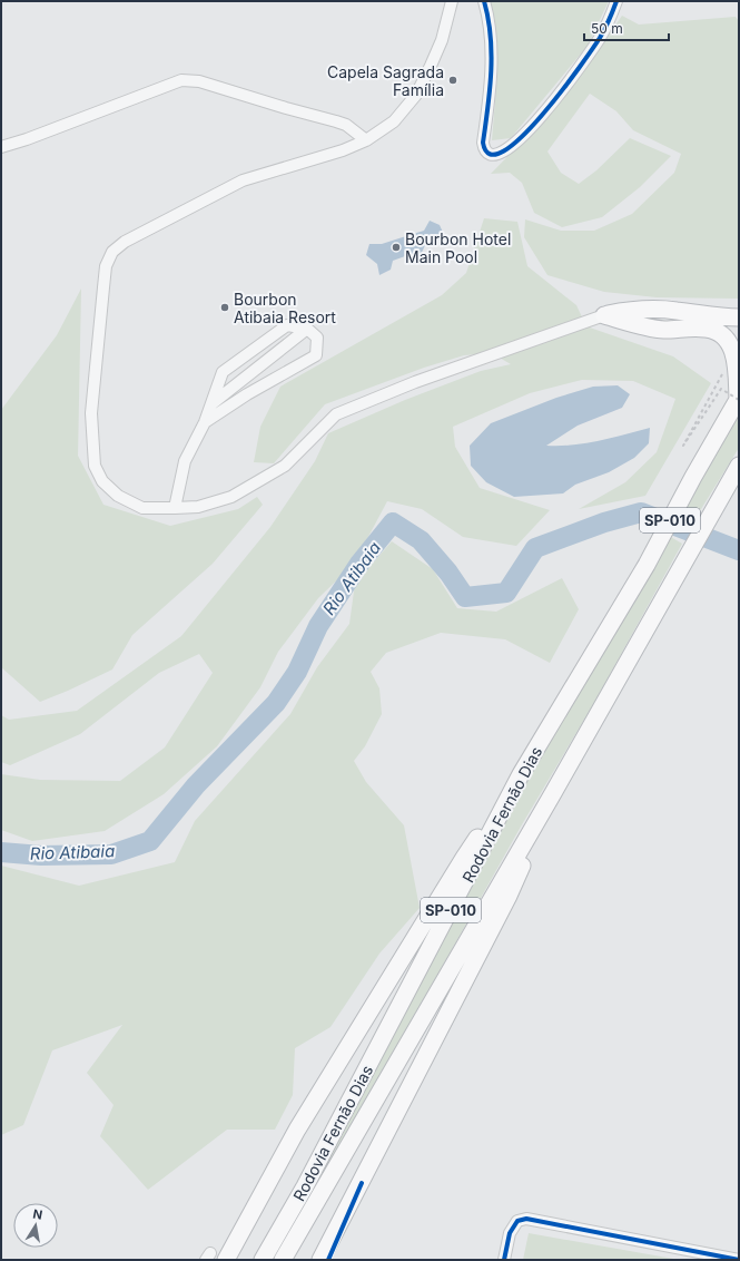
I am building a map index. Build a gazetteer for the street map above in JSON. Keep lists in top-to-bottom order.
{
  "streets": {
    "highway": ["SP-010", "Rodovia Fernão Dias"]
  },
  "water": ["Rio Atibaia"],
  "places": ["Capela Sagrada Família", "Bourbon Hotel Main Pool", "Bourbon Atibaia Resort"],
  "scale_bar": "50 m",
  "north": "top"
}
